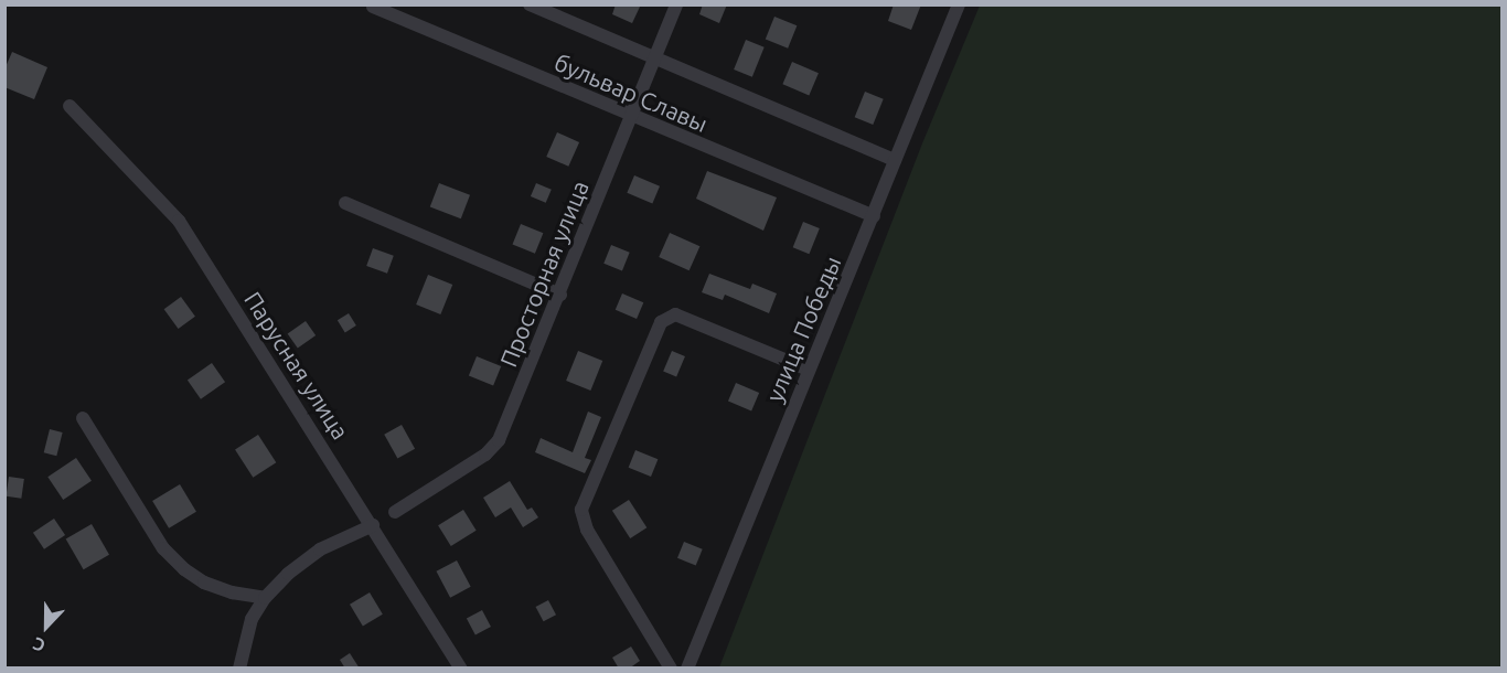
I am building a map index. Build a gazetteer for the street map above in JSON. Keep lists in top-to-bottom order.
{
  "streets": {
    "street": [
      "бульвар Славы",
      "Просторная улица",
      "улица Победы",
      "Парусная улица"
    ]
  },
  "crossings": [
    ["бульвар Славы", "Просторная улица"],
    ["бульвар Славы", "улица Победы"]
  ],
  "north": "bottom"
}
